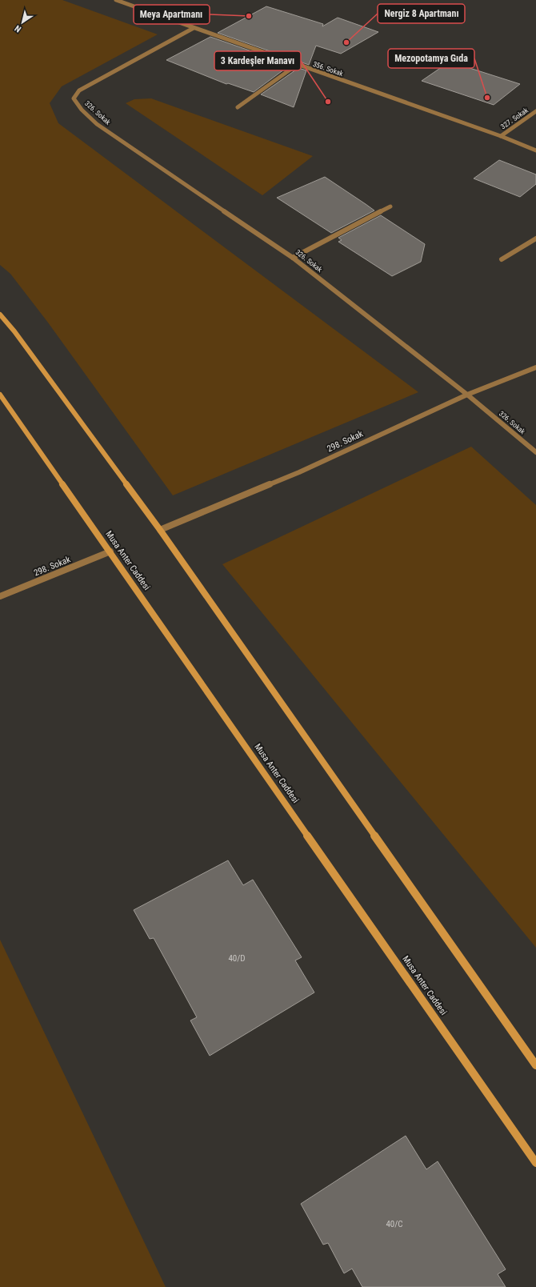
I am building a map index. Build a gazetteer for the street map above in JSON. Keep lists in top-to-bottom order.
{
  "streets": {
    "main road": ["Musa Anter Caddesi"],
    "street": [
      "356. Sokak",
      "326. Sokak",
      "327. Sokak",
      "298. Sokak"
    ]
  },
  "crossings": [
    ["356. Sokak", "326. Sokak"],
    ["356. Sokak", "327. Sokak"],
    ["326. Sokak", "298. Sokak"],
    ["298. Sokak", "Musa Anter Caddesi"]
  ],
  "places": [
    "Meya Apartmanı",
    "Nergiz 8 Apartmanı",
    "Mezopotamya Gıda",
    "3 Kardeşler Manavı"
  ],
  "house_numbers": ["40/D", "40/C"],
  "north": "bottom left"
}
